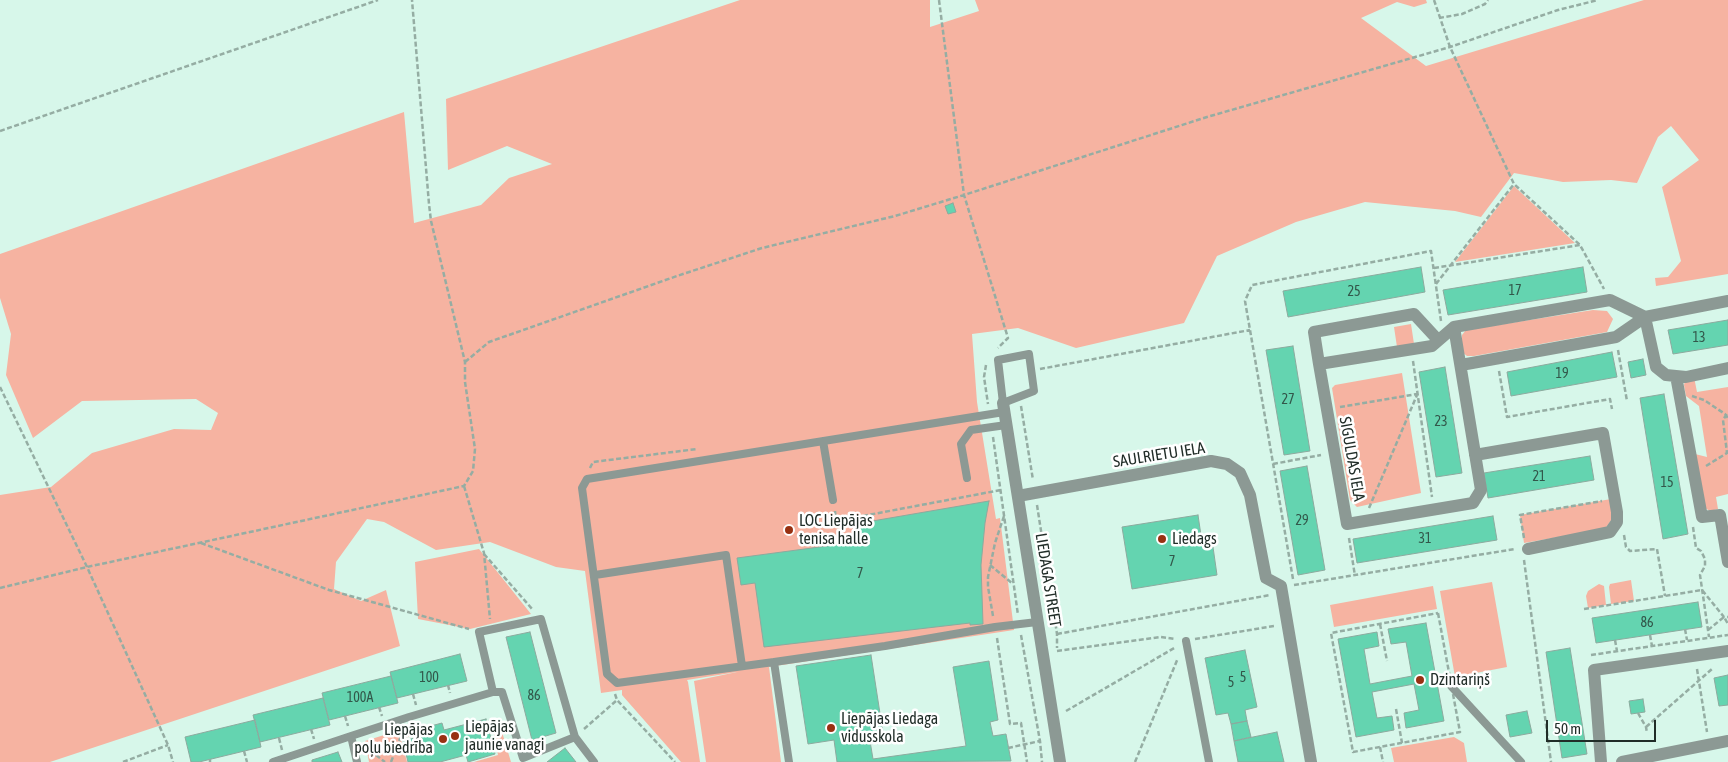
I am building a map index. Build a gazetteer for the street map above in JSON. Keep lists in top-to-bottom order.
{
  "streets": {
    "street": ["SAULRIETU IELA", "SIGULDAS IELA", "LIEDAGA STREET"]
  },
  "crossings": [
    ["SAULRIETU IELA", "LIEDAGA STREET"]
  ],
  "places": [
    "LOC Liepājas tenisa halle",
    "Liedags",
    "Dzintariņš",
    "Liepājas Liedaga vidusskola",
    "Liepājas jaunie vanagi",
    "Liepājas poļu biedrība"
  ],
  "house_numbers": [
    "17",
    "25",
    "13",
    "19",
    "27",
    "23",
    "21",
    "15",
    "29",
    "31",
    "7",
    "7",
    "86",
    "100",
    "5",
    "5",
    "86",
    "100A"
  ],
  "scale_bar": "50 m"
}
